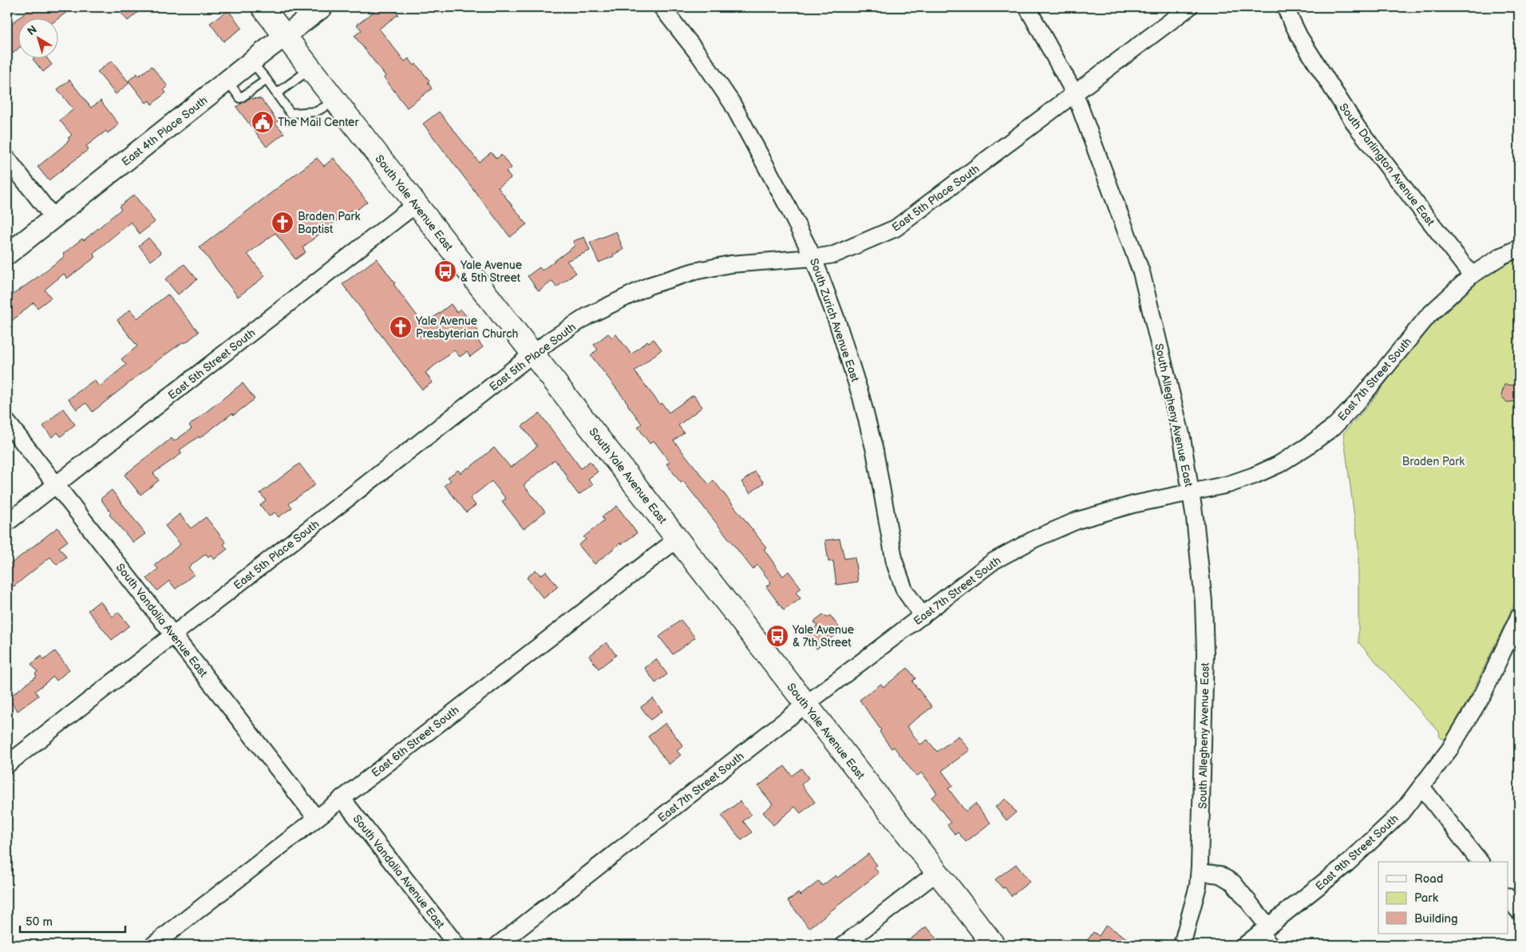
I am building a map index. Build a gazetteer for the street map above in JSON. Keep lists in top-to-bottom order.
{
  "streets": {
    "main road": ["South Yale Avenue East"],
    "street": [
      "East 4th Place South",
      "South Darlington Avenue East",
      "East 5th Place South",
      "South Zurich Avenue East",
      "East 5th Street South",
      "East 7th Street South",
      "South Allegheny Avenue East",
      "South Vandalia Avenue East",
      "East 6th Street South",
      "East 9th Street South"
    ]
  },
  "crossings": [
    ["East 4th Place South", "South Yale Avenue East"],
    ["South Darlington Avenue East", "East 7th Street South"],
    ["East 5th Place South", "South Yale Avenue East"],
    ["East 5th Place South", "South Zurich Avenue East"],
    ["East 5th Place South", "South Allegheny Avenue East"],
    ["East 5th Place South", "South Vandalia Avenue East"],
    ["South Yale Avenue East", "East 5th Street South"],
    ["South Yale Avenue East", "East 7th Street South"],
    ["South Yale Avenue East", "East 6th Street South"],
    ["South Zurich Avenue East", "East 7th Street South"],
    ["East 5th Street South", "South Vandalia Avenue East"],
    ["East 7th Street South", "South Allegheny Avenue East"],
    ["South Vandalia Avenue East", "East 6th Street South"]
  ],
  "parks": ["Braden Park"],
  "places": {
    "public building": ["The Mail Center"],
    "church": ["Braden Park Baptist", "Yale Avenue Presbyterian Church"],
    "bus stop": ["Yale Avenue & 5th Street", "Yale Avenue & 7th Street"]
  },
  "legend": ["Road", "Park", "Building"],
  "scale_bar": "50 m",
  "north": "top left"
}
